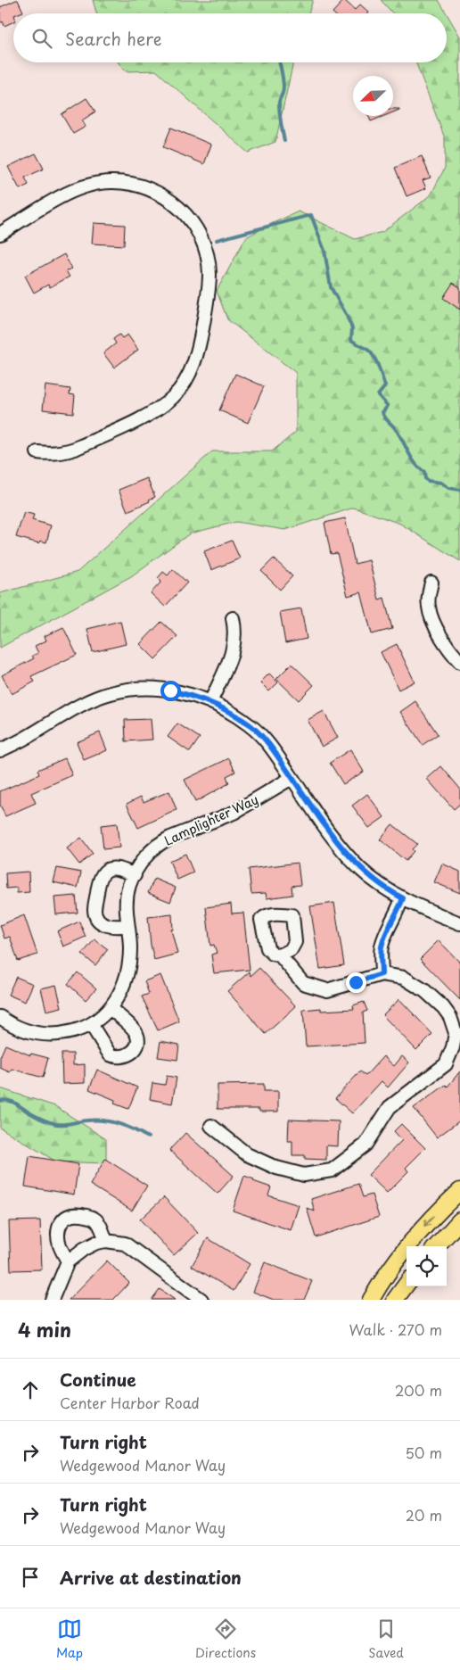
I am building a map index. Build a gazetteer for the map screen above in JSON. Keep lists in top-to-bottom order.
{
  "streets": {
    "street": ["Lamplighter Way"]
  },
  "north": "bottom left",
  "page": {
    "search": "Search here",
    "heading": ["4 min", "Walk · 270 m"],
    "list": [
      ["Continue", "Center Harbor Road", "200 m"],
      ["Turn right", "Wedgewood Manor Way", "50 m"],
      ["Turn right", "Wedgewood Manor Way", "20 m"],
      "Arrive at destination"
    ],
    "nav": ["Map", "Directions", "Saved"]
  }
}
